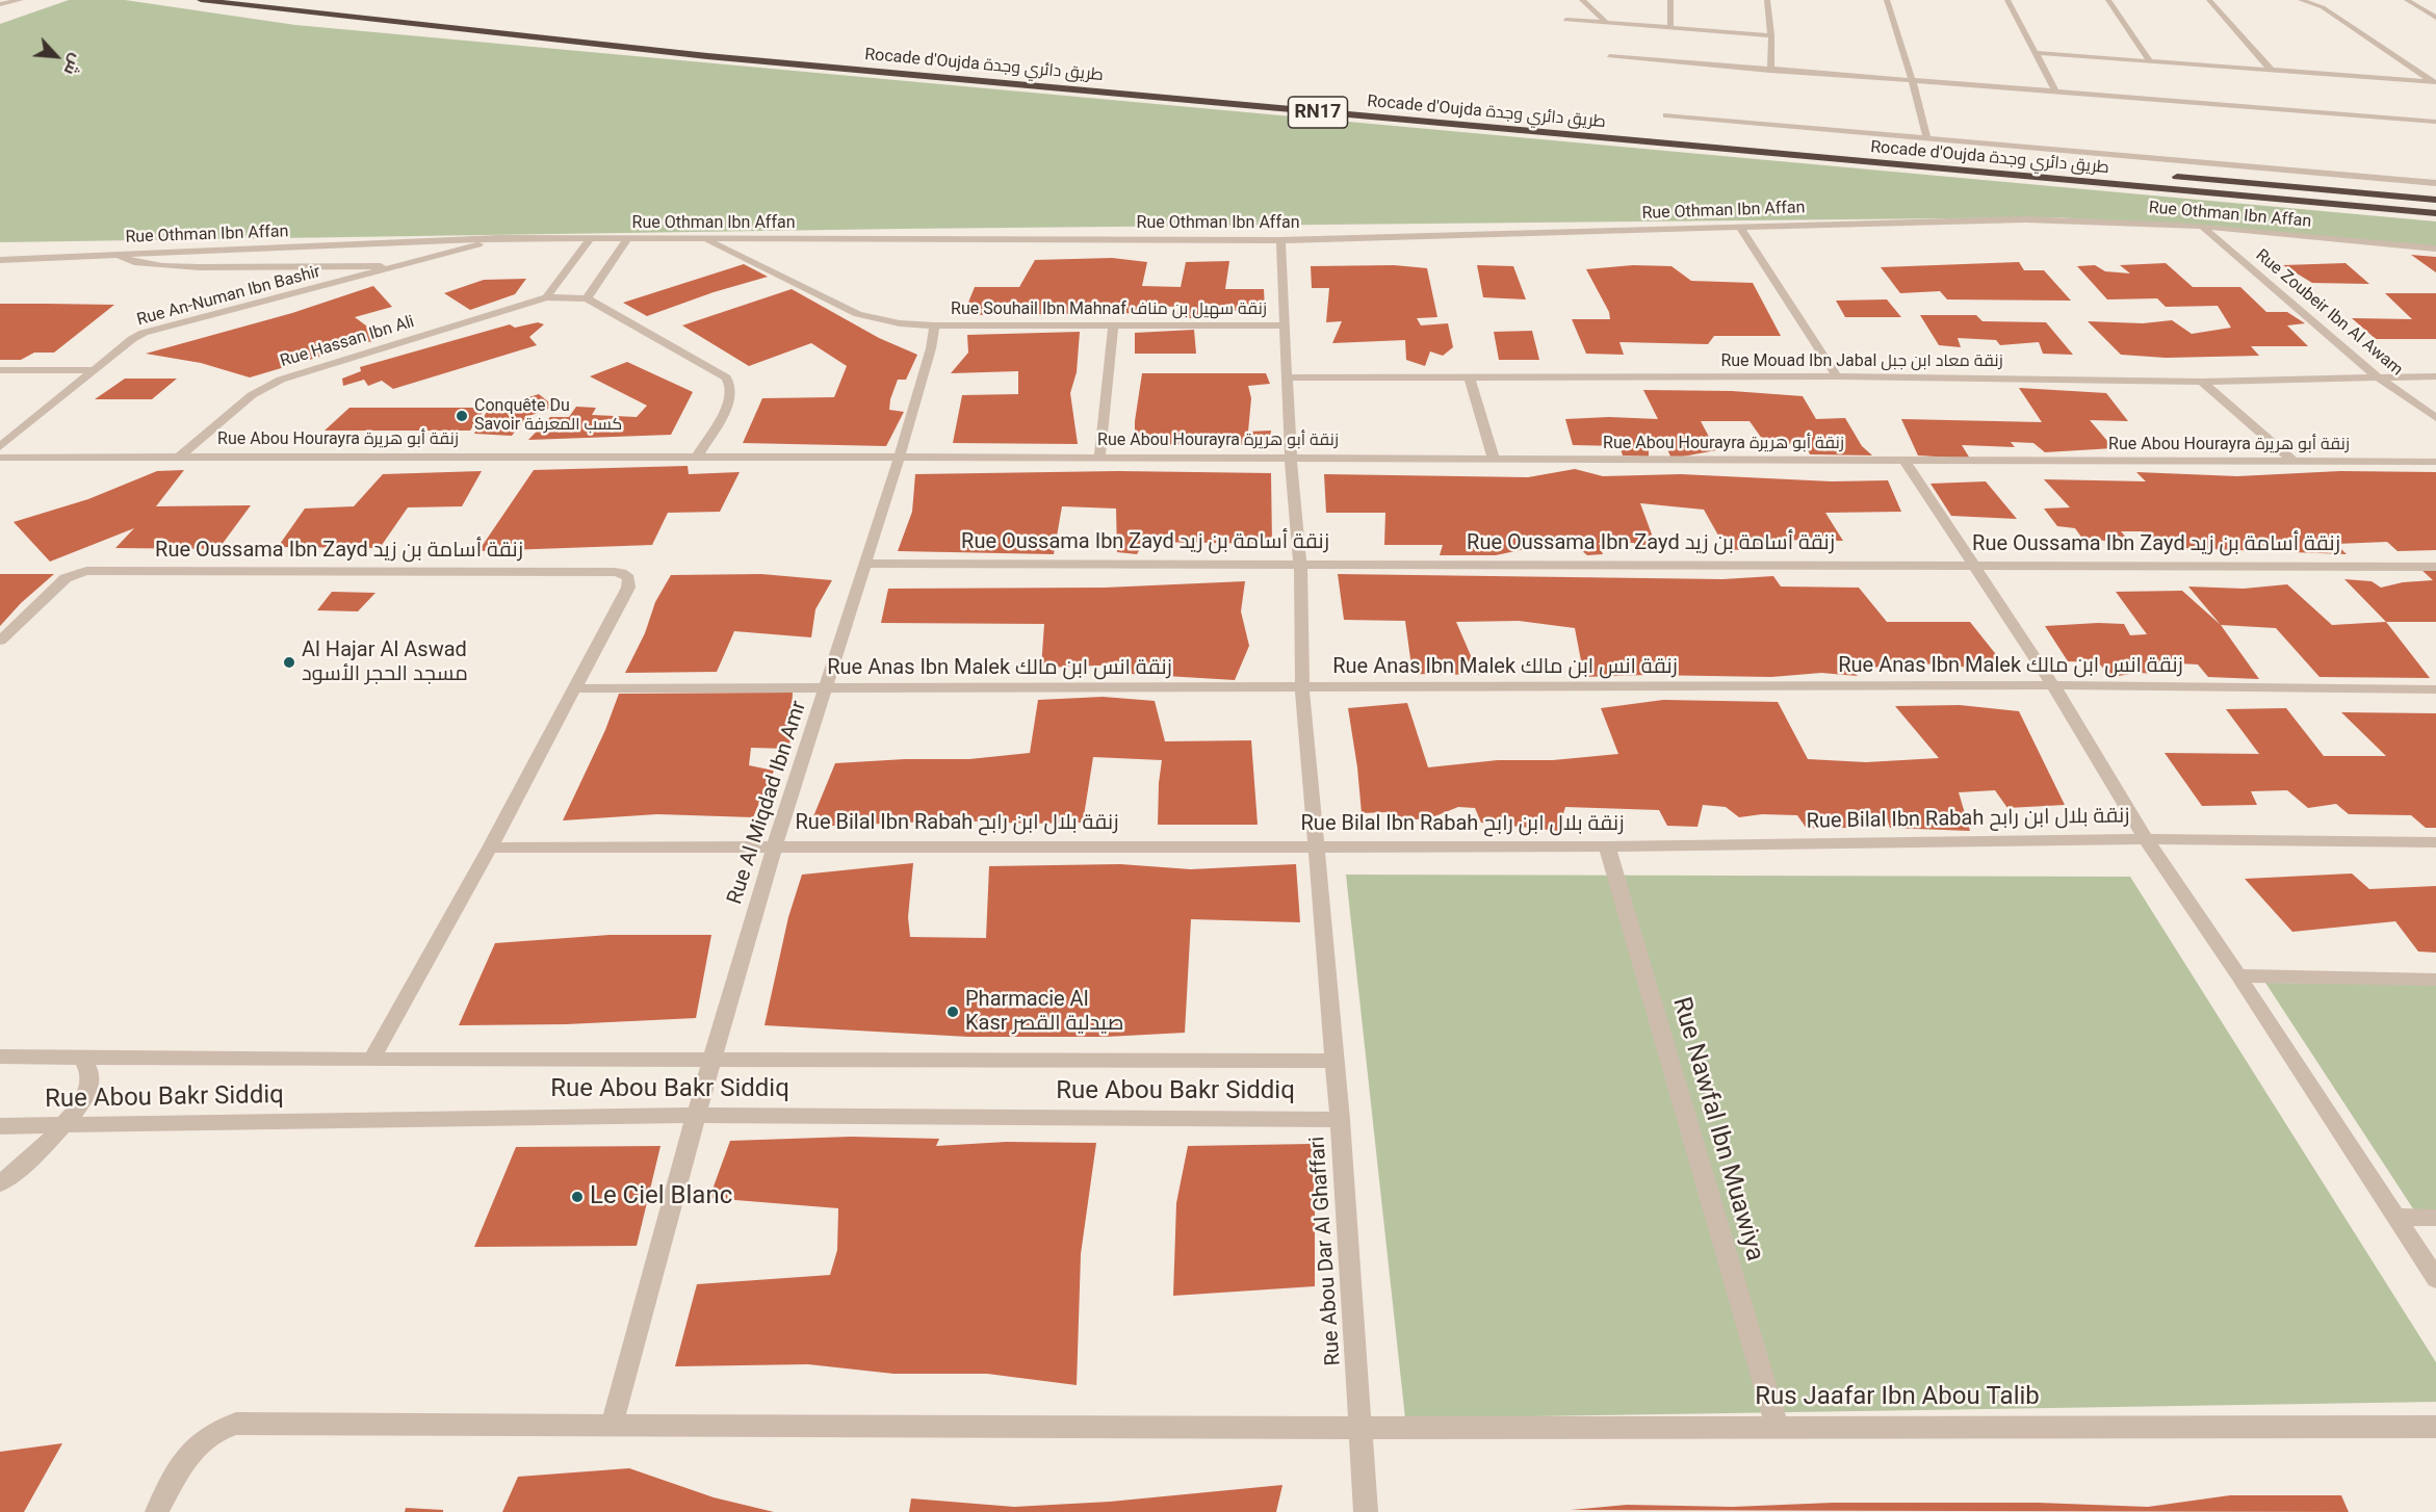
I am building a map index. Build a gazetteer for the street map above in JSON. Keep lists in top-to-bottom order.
{
  "streets": {
    "highway": ["Rocade d'Oujda طريق دائري وجدة", "RN17"],
    "street": [
      "Rue Othman Ibn Affan",
      "Rue An-Numan Ibn Bashir",
      "Rue Souhail Ibn Mahnaf زنقة سهيل بن مناف",
      "Rue Zoubeir Ibn Al Awam",
      "Rue Hassan Ibn Ali",
      "Rue Mouad Ibn Jabal زنقة معاد ابن جبل",
      "Rue Abou Hourayra زنقة أبو هريرة",
      "Rue Oussama Ibn Zayd زنقة أسامة بن زيد",
      "Rue Anas Ibn Malek زنقة انس ابن مالك",
      "Rue Al Miqdad Ibn Amr",
      "Rue Bilal Ibn Rabah زنقة بلال ابن رابح",
      "Rue Abou Bakr Siddiq",
      "Rue Nawfal Ibn Muawiya",
      "Rue Abou Dar Al Ghaffari",
      "Rus Jaafar Ibn Abou Talib"
    ]
  },
  "crossings": [
    ["Rue Othman Ibn Affan", "Rue An-Numan Ibn Bashir"],
    ["Rue Othman Ibn Affan", "Rue Zoubeir Ibn Al Awam"],
    ["Rue Othman Ibn Affan", "Rue Abou Dar Al Ghaffari"],
    ["Rue Souhail Ibn Mahnaf زنقة سهيل بن مناف", "Rue Al Miqdad Ibn Amr"],
    ["Rue Souhail Ibn Mahnaf زنقة سهيل بن مناف", "Rue Abou Dar Al Ghaffari"],
    ["Rue Zoubeir Ibn Al Awam", "Rue Mouad Ibn Jabal زنقة معاد ابن جبل"],
    ["Rue Hassan Ibn Ali", "Rue Abou Hourayra زنقة أبو هريرة"],
    ["Rue Mouad Ibn Jabal زنقة معاد ابن جبل", "Rue Abou Dar Al Ghaffari"],
    ["Rue Abou Hourayra زنقة أبو هريرة", "Rue Al Miqdad Ibn Amr"],
    ["Rue Abou Hourayra زنقة أبو هريرة", "Rue Abou Dar Al Ghaffari"],
    ["Rue Oussama Ibn Zayd زنقة أسامة بن زيد", "Rue Anas Ibn Malek زنقة انس ابن مالك"],
    ["Rue Oussama Ibn Zayd زنقة أسامة بن زيد", "Rue Al Miqdad Ibn Amr"],
    ["Rue Oussama Ibn Zayd زنقة أسامة بن زيد", "Rue Abou Dar Al Ghaffari"],
    ["Rue Anas Ibn Malek زنقة انس ابن مالك", "Rue Al Miqdad Ibn Amr"],
    ["Rue Anas Ibn Malek زنقة انس ابن مالك", "Rue Abou Dar Al Ghaffari"],
    ["Rue Al Miqdad Ibn Amr", "Rue Bilal Ibn Rabah زنقة بلال ابن رابح"],
    ["Rue Al Miqdad Ibn Amr", "Rue Abou Bakr Siddiq"],
    ["Rue Al Miqdad Ibn Amr", "Rus Jaafar Ibn Abou Talib"],
    ["Rue Bilal Ibn Rabah زنقة بلال ابن رابح", "Rue Nawfal Ibn Muawiya"],
    ["Rue Bilal Ibn Rabah زنقة بلال ابن رابح", "Rue Abou Dar Al Ghaffari"],
    ["Rue Abou Bakr Siddiq", "Rue Abou Dar Al Ghaffari"],
    ["Rue Nawfal Ibn Muawiya", "Rus Jaafar Ibn Abou Talib"],
    ["Rue Abou Dar Al Ghaffari", "Rus Jaafar Ibn Abou Talib"]
  ],
  "places": [
    "Conquête Du Savoir كسب المعرفة",
    "Al Hajar Al Aswad مسجد الحجر الأسود",
    "Pharmacie Al Kasr صيدلية القصر",
    "Le Ciel Blanc"
  ],
  "north": "bottom right"
}
